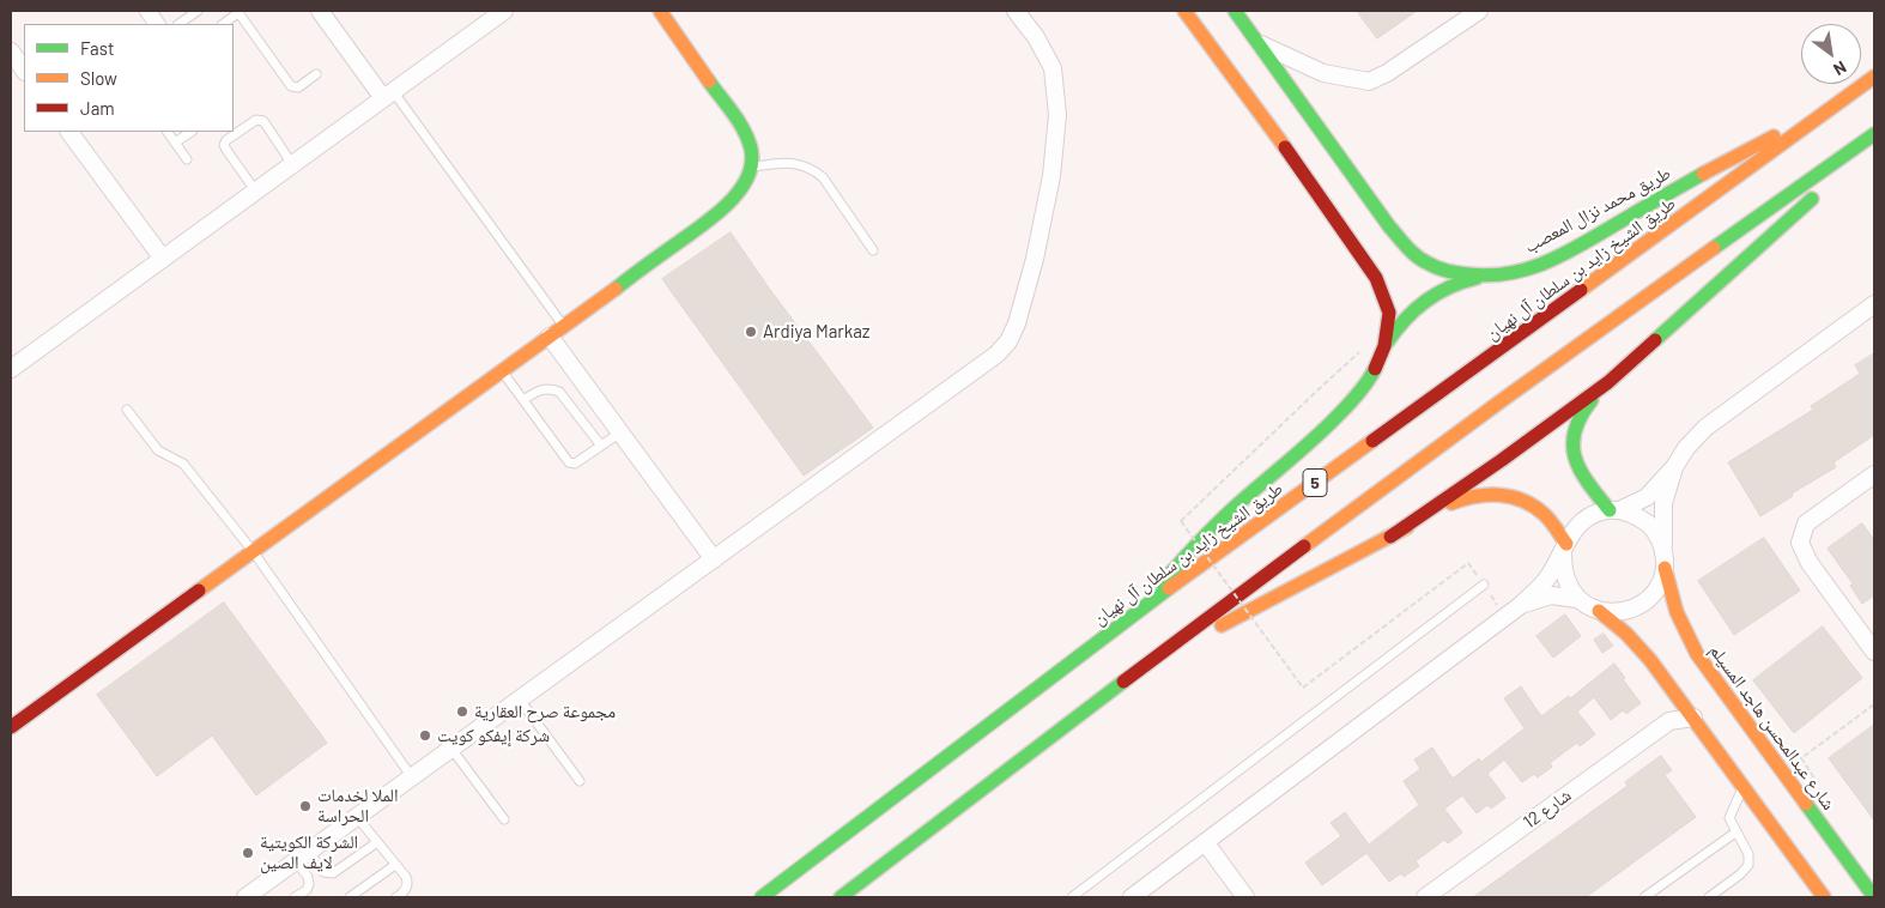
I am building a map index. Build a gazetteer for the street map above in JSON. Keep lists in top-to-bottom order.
{
  "streets": {
    "main road": [
      "طريق محمد نزال المعصب",
      "طريق الشيخ زايد بن سلطان آل نهيان",
      "5",
      "شارع عبدالمحسن هاجد المسيلم"
    ],
    "street": ["شارع 12"]
  },
  "crossings": [
    ["طريق محمد نزال المعصب", "طريق الشيخ زايد بن سلطان آل نهيان"]
  ],
  "places": [
    "Ardiya Markaz",
    "مجموعة صرح العقارية",
    "شركة إيفكو كويت",
    "الملا لخدمات الحراسة",
    "الشركة الكويتية لايف الصين"
  ],
  "legend": ["Fast", "Slow", "Jam"],
  "north": "bottom right"
}
